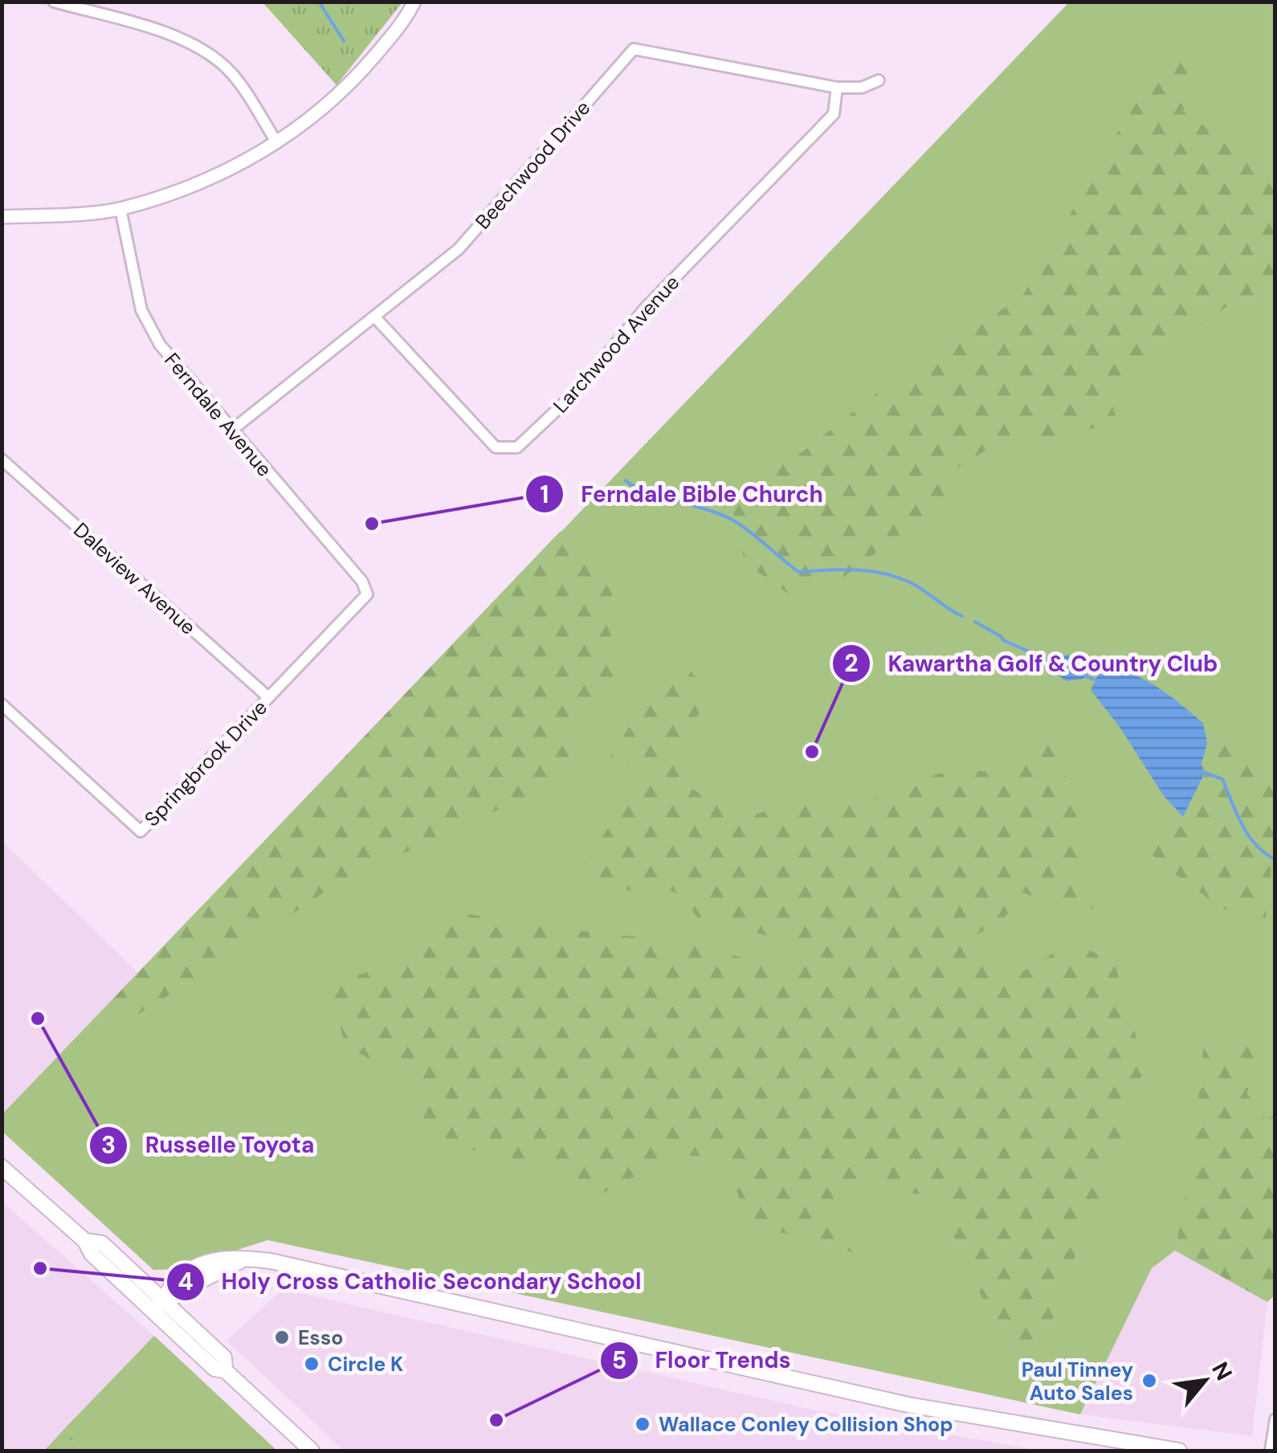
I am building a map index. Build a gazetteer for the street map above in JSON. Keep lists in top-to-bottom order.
{
  "streets": {
    "street": [
      "Beechwood Drive",
      "Larchwood Avenue",
      "Ferndale Avenue",
      "Daleview Avenue",
      "Springbrook Drive"
    ]
  },
  "crossings": [
    ["Beechwood Drive", "Larchwood Avenue"],
    ["Beechwood Drive", "Ferndale Avenue"],
    ["Ferndale Avenue", "Springbrook Drive"],
    ["Daleview Avenue", "Springbrook Drive"]
  ],
  "places": [
    "Ferndale Bible Church",
    "Kawartha Golf & Country Club",
    "Russelle Toyota",
    "Holy Cross Catholic Secondary School",
    "Esso",
    "Circle K",
    "Paul Tinney Auto Sales",
    "Floor Trends",
    "Wallace Conley Collision Shop"
  ],
  "north": "top right"
}
